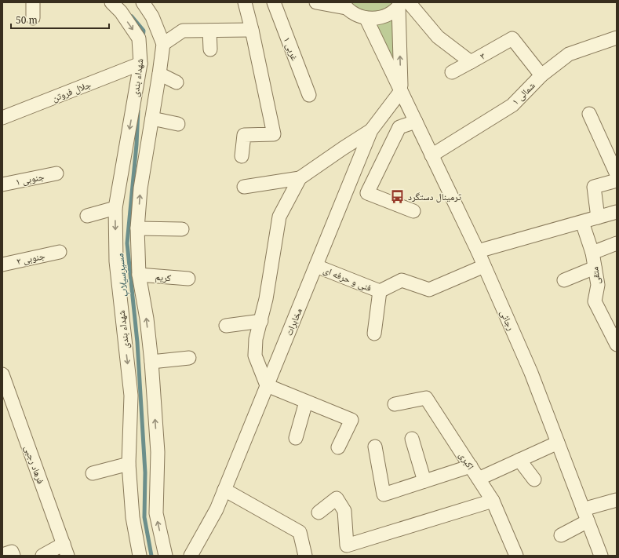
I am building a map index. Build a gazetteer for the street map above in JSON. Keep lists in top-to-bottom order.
{
  "streets": {
    "street": [
      "۱ غربی",
      "۳",
      "شهداء بندی",
      "جلال فروتن",
      "۱ شمالی",
      "۱ جنوبی",
      "۲ جنوبی",
      "متقی",
      "کریم",
      "فنی و حرفه ای",
      "رجائی",
      "مخابرات",
      "اکبری",
      "فرهاد رجبی"
    ]
  },
  "crossings": [
    ["۳", "۱ شمالی"],
    ["شهداء بندی", "جلال فروتن"],
    ["۱ شمالی", "رجائی"],
    ["فنی و حرفه ای", "رجائی"],
    ["فنی و حرفه ای", "مخابرات"],
    ["رجائی", "مخابرات"]
  ],
  "water": ["مسیرسیلاب"],
  "places": {
    "bus stop": ["ترمینال دستگرد"]
  },
  "scale_bar": "50 m"
}
